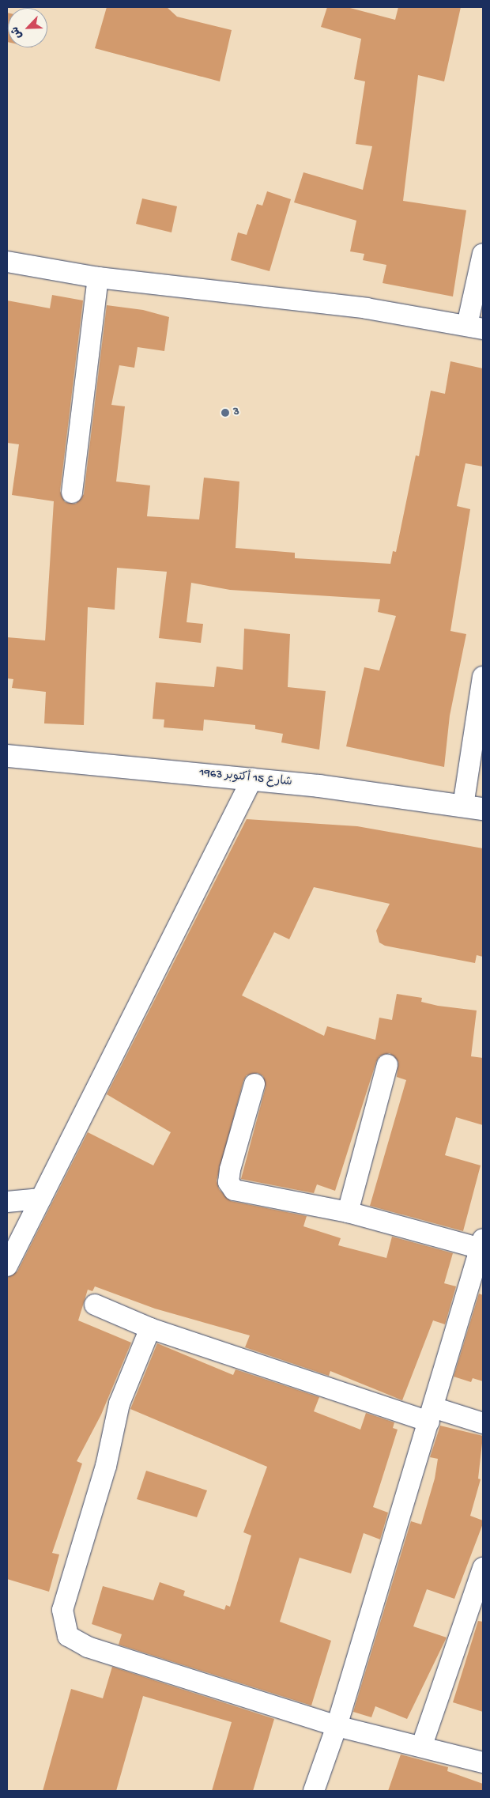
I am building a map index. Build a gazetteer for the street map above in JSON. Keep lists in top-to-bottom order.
{
  "streets": {
    "street": ["شارع 15 أكتوبر 1963"]
  },
  "places": ["3"],
  "north": "bottom left"
}
